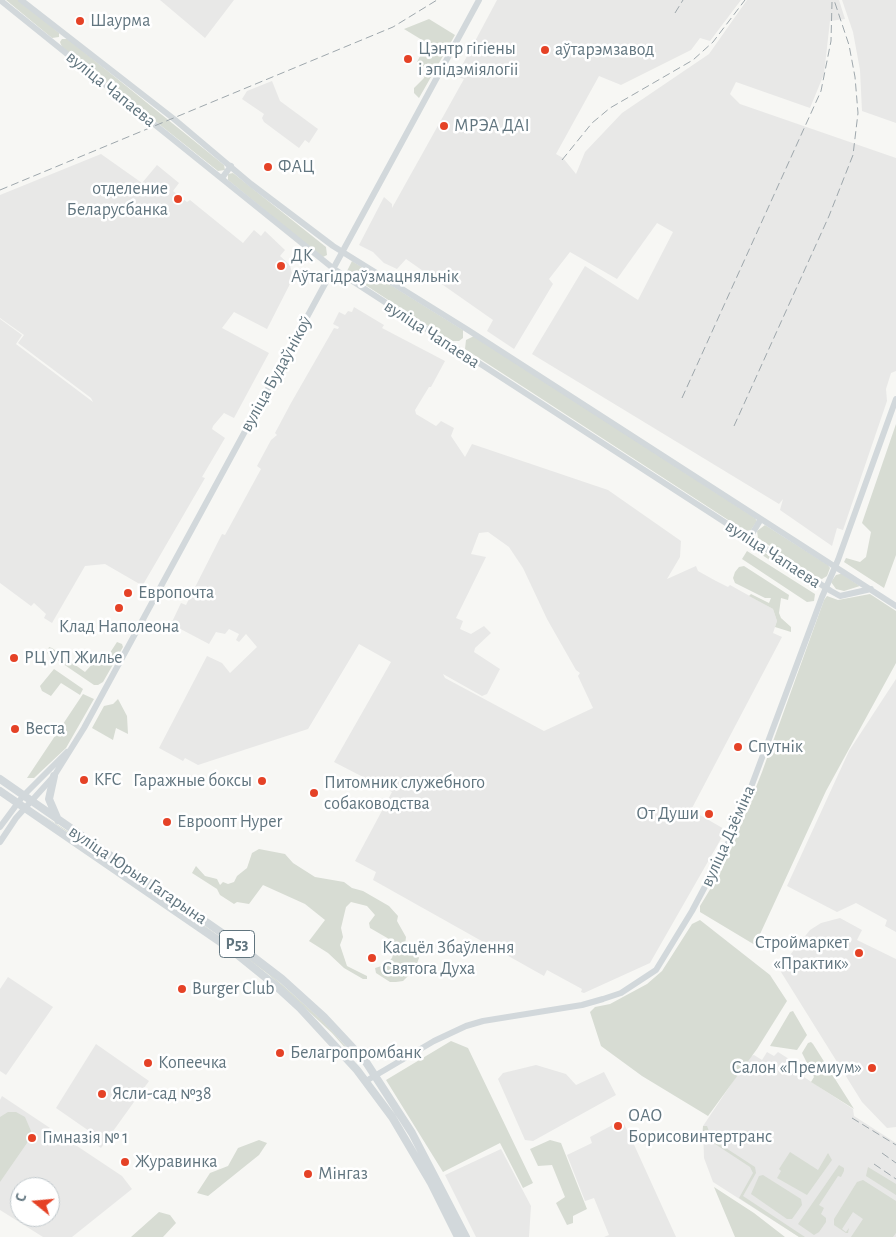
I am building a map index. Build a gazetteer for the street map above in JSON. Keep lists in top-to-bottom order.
{
  "streets": {
    "main road": [
      "вуліца Чапаева",
      "вуліца Будаўнікоў",
      "вуліца Дзёміна",
      "вуліца Юрыя Гагарына",
      "Р53"
    ]
  },
  "crossings": [
    ["вуліца Чапаева", "вуліца Будаўнікоў"],
    ["вуліца Чапаева", "вуліца Дзёміна"],
    ["вуліца Будаўнікоў", "вуліца Юрыя Гагарына"],
    ["вуліца Дзёміна", "вуліца Юрыя Гагарына"]
  ],
  "places": [
    "Шаурма",
    "аўтарэмзавод",
    "Цэнтр гігіены і эпідэміялогіі",
    "МРЭА ДАІ",
    "ФАЦ",
    "отделение Беларусбанка",
    "ДК Аўтагідраўзмацняльнік",
    "Европочта",
    "Клад Наполеона",
    "РЦ УП Жилье",
    "Веста",
    "Спутнік",
    "KFC",
    "Гаражные боксы",
    "Питомник служебного собаководства",
    "От Души",
    "Евроопт Hyper",
    "Строймаркет «Практик»",
    "Касцёл Збаўлення Святога Духа",
    "Burger Club",
    "Белагропромбанк",
    "Копеечка",
    "Салон «Премиум»",
    "Ясли-сад №38",
    "ОАО Борисовинтертранс",
    "Гімназія № 1",
    "Журавинка",
    "Мінгаз"
  ],
  "north": "left"
}
